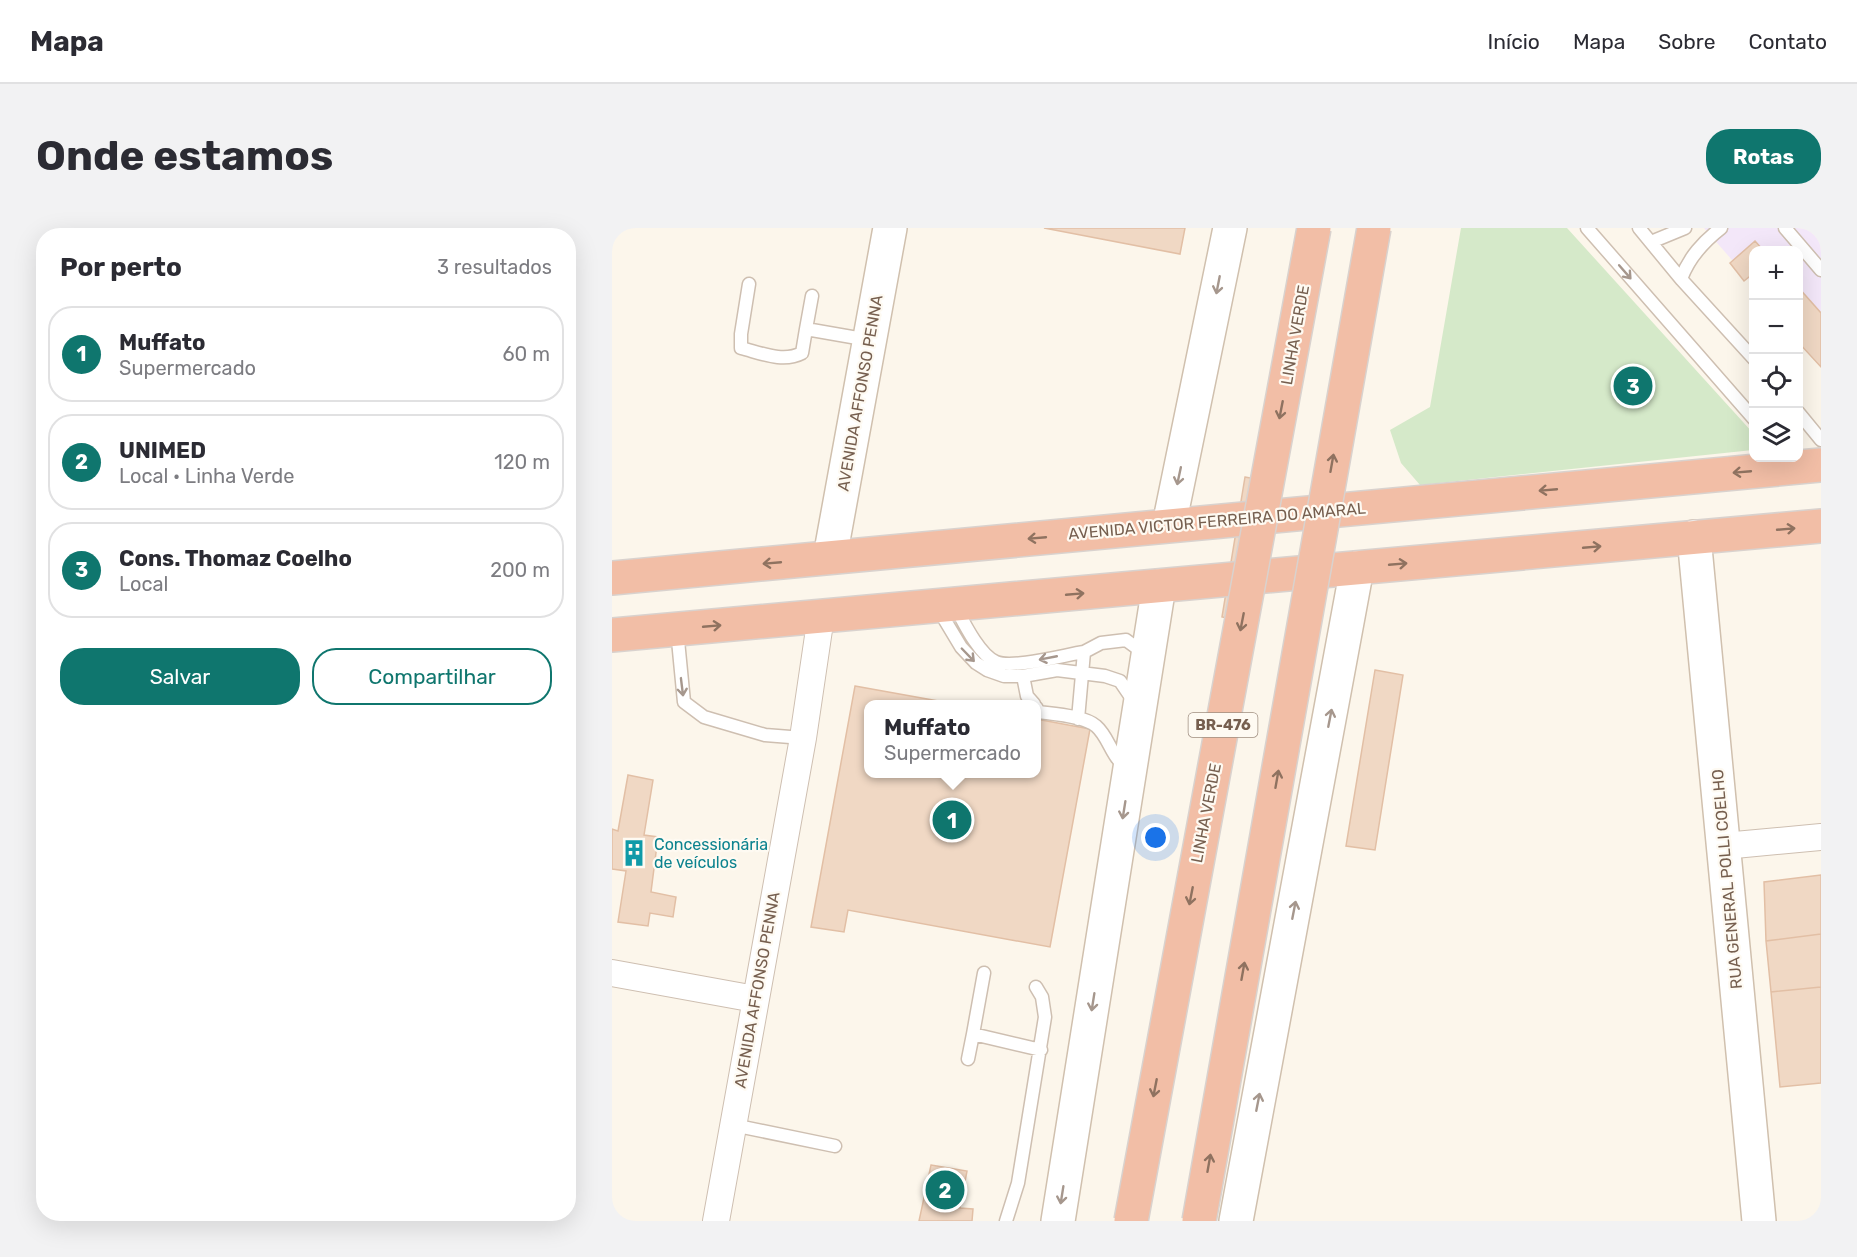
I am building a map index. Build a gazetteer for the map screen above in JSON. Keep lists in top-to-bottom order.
{
  "streets": {
    "highway": ["LINHA VERDE", "AVENIDA VICTOR FERREIRA DO AMARAL", "BR-476"],
    "main road": ["AVENIDA AFFONSO PENNA", "RUA GENERAL POLLI COELHO"]
  },
  "crossings": [
    ["AVENIDA AFFONSO PENNA", "AVENIDA VICTOR FERREIRA DO AMARAL"]
  ],
  "places": {
    "building": ["Concessionária de veículos"]
  },
  "page": {
    "header": "Mapa",
    "nav": [
      "Início",
      "Mapa",
      "Sobre",
      "Contato"
    ],
    "buttons": [
      "Rotas",
      ["Salvar", "Compartilhar"]
    ],
    "title": "Onde estamos",
    "heading": ["Por perto", "3 resultados"],
    "map_buttons": ["+", "−"],
    "list": [
      {
        "mark": "1",
        "name": "Muffato",
        "note": "Supermercado",
        "value": "60 m"
      },
      {
        "mark": "2",
        "name": "UNIMED",
        "note": "Local · Linha Verde",
        "value": "120 m"
      },
      {
        "mark": "3",
        "name": "Cons. Thomaz Coelho",
        "note": "Local",
        "value": "200 m"
      }
    ],
    "pins": ["3", "1", "2"],
    "popup": ["Muffato", "Supermercado"]
  }
}
